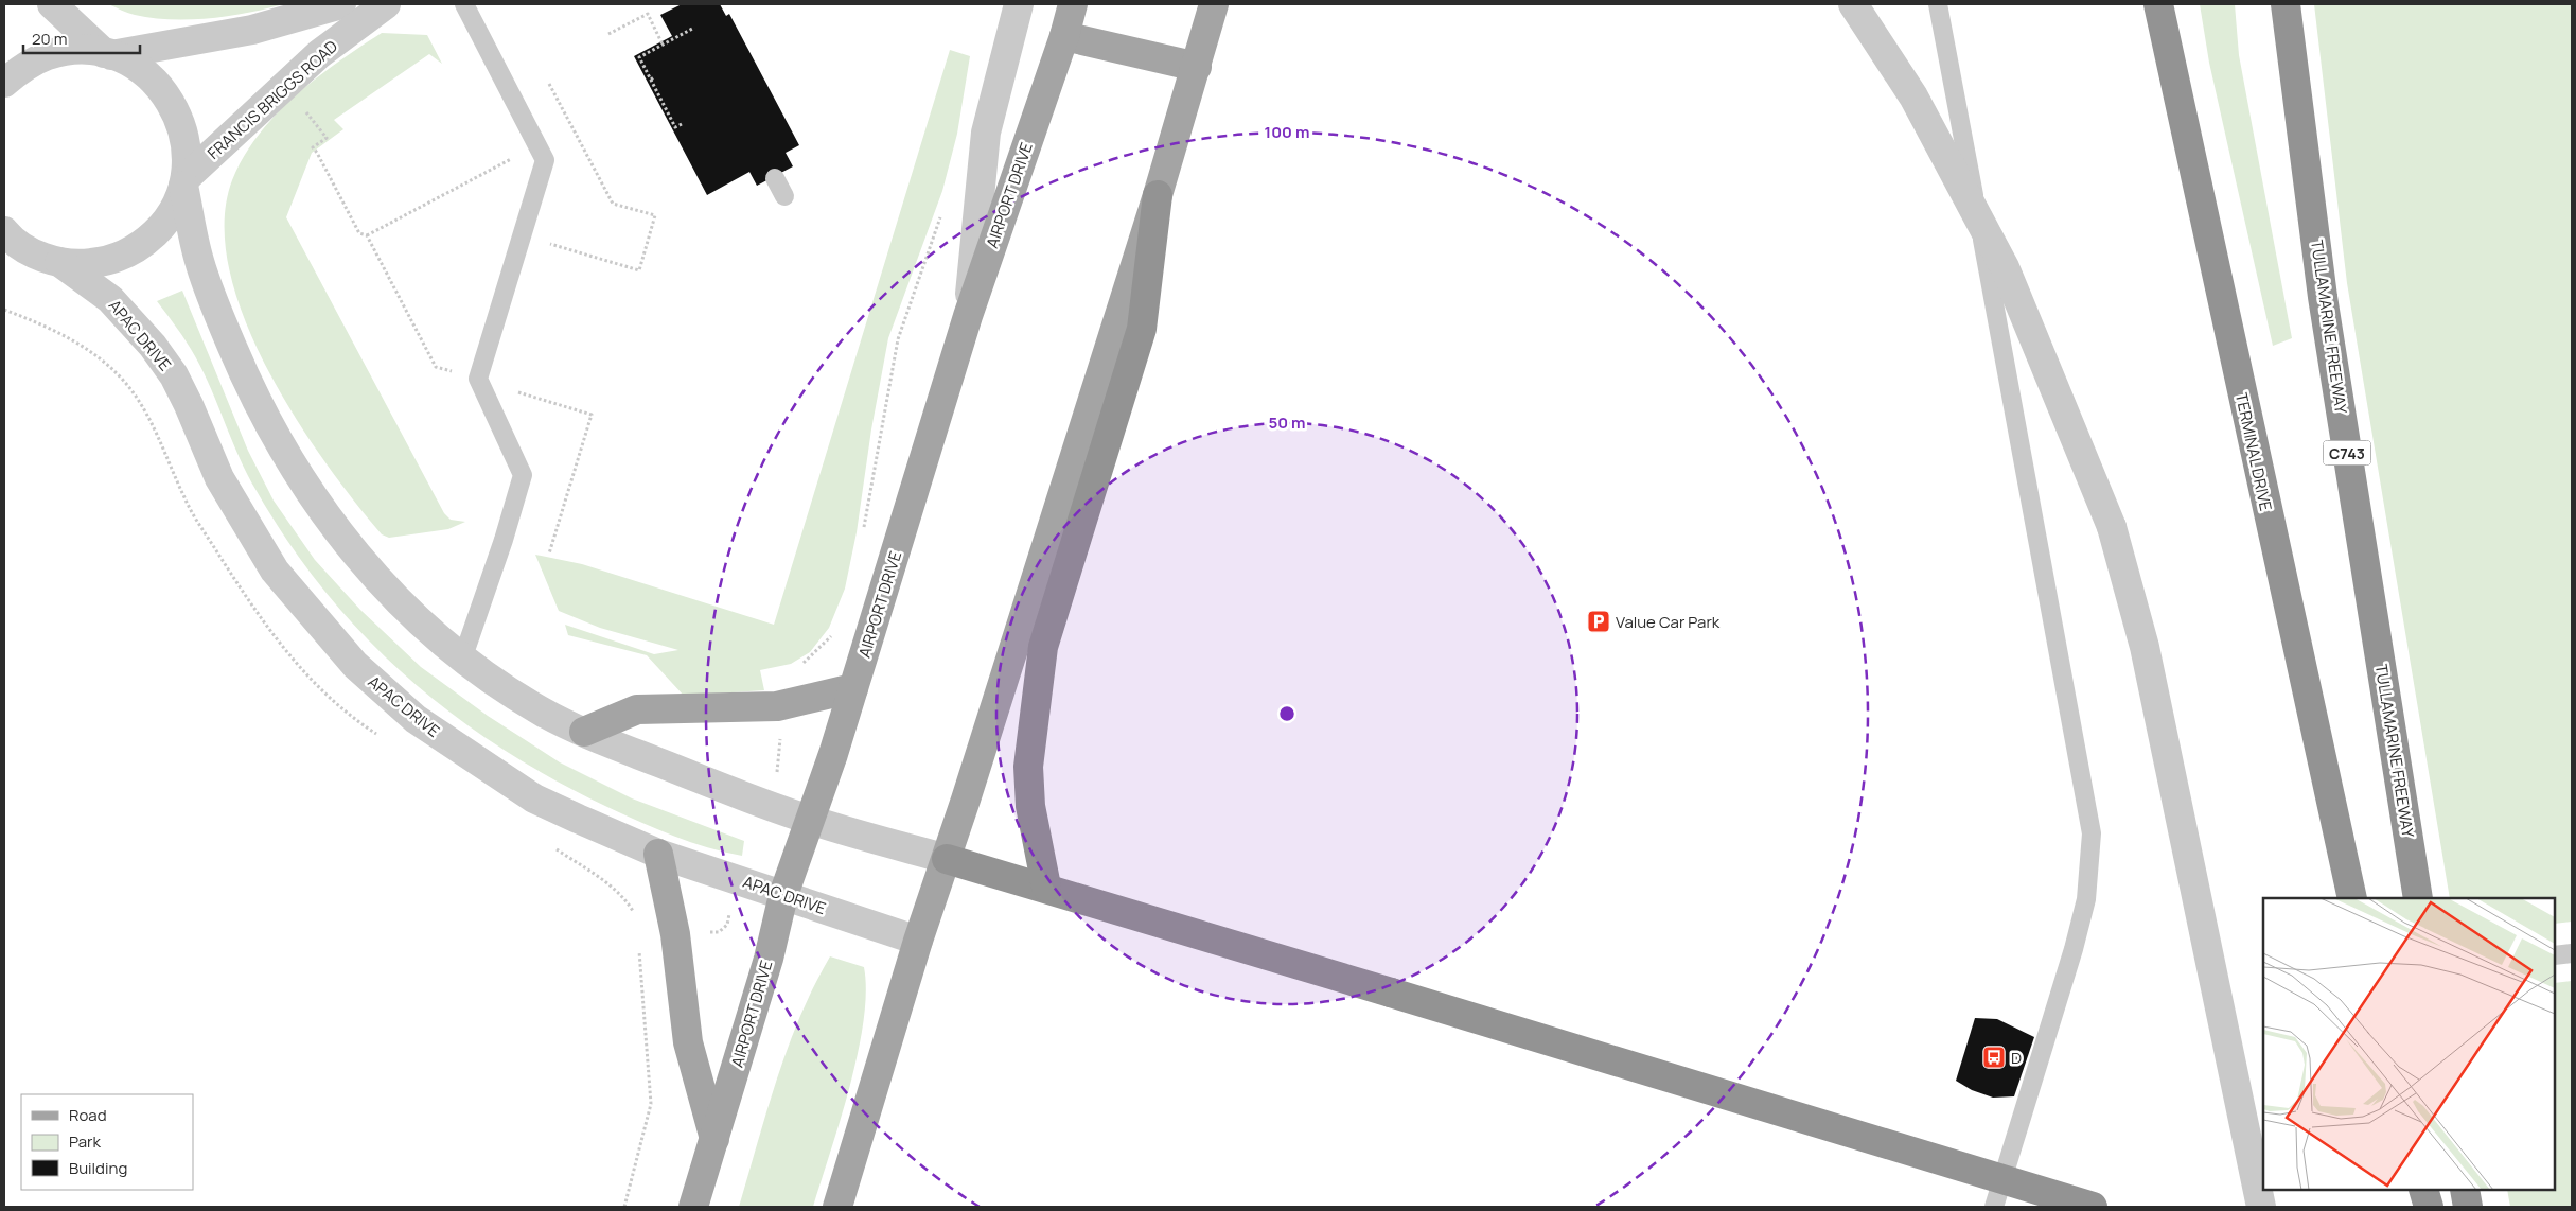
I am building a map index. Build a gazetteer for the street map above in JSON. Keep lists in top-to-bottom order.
{
  "streets": {
    "highway": ["TULLAMARINE FREEWAY", "TERMINAL DRIVE", "C743"],
    "main road": ["AIRPORT DRIVE"],
    "street": ["FRANCIS BRIGGS ROAD", "APAC DRIVE"]
  },
  "crossings": [
    ["AIRPORT DRIVE", "APAC DRIVE"]
  ],
  "places": {
    "parking": ["Value Car Park"],
    "bus stop": ["D"]
  },
  "legend": ["Road", "Park", "Building"],
  "scale_bar": "20 m",
  "rings": ["100 m", "50 m"]
}
